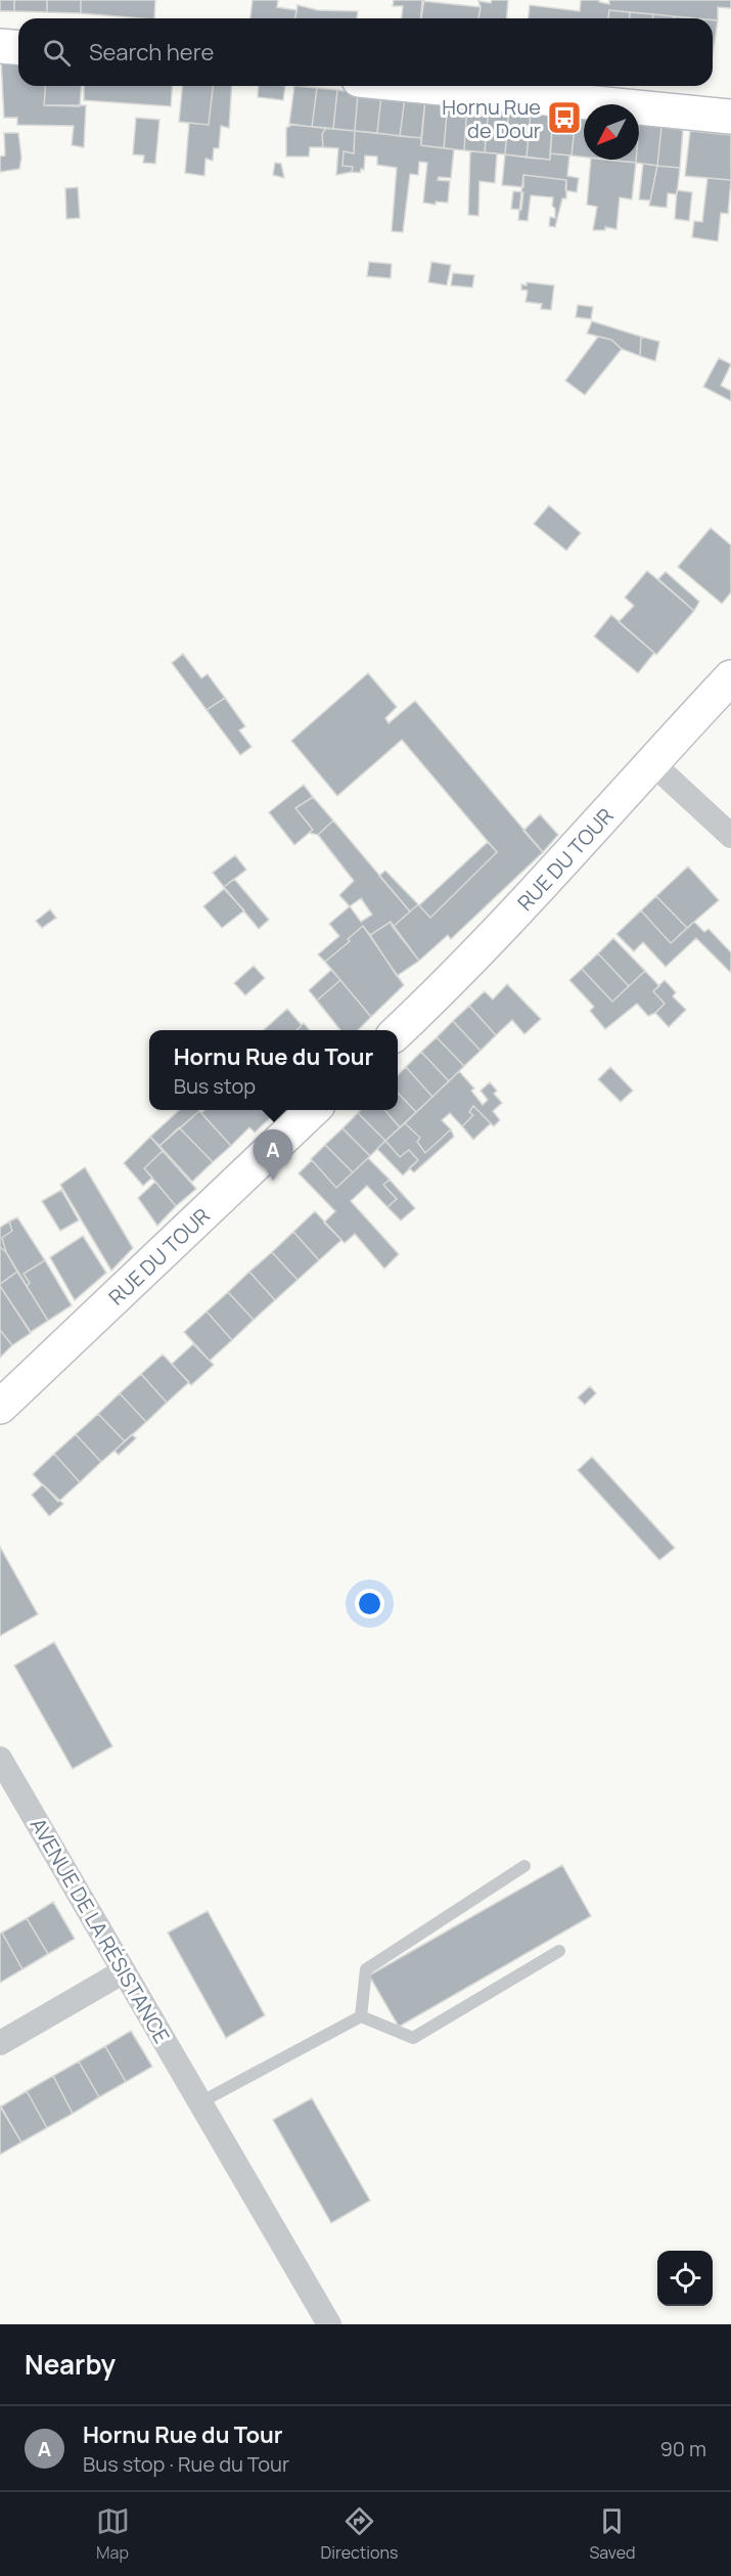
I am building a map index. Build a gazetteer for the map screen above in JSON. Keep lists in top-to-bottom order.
{
  "streets": {
    "street": ["RUE DU TOUR", "AVENUE DE LA RÉSISTANCE"]
  },
  "places": {
    "bus stop": ["Hornu Rue de Dour"]
  },
  "north": "bottom left",
  "page": {
    "search": "Search here",
    "popup": ["Hornu Rue du Tour", "Bus stop"],
    "pins": "A",
    "heading": "Nearby",
    "list": [
      {
        "mark": "A",
        "name": "Hornu Rue du Tour",
        "note": "Bus stop · Rue du Tour",
        "value": "90 m"
      }
    ],
    "nav": ["Map", "Directions", "Saved"]
  }
}
